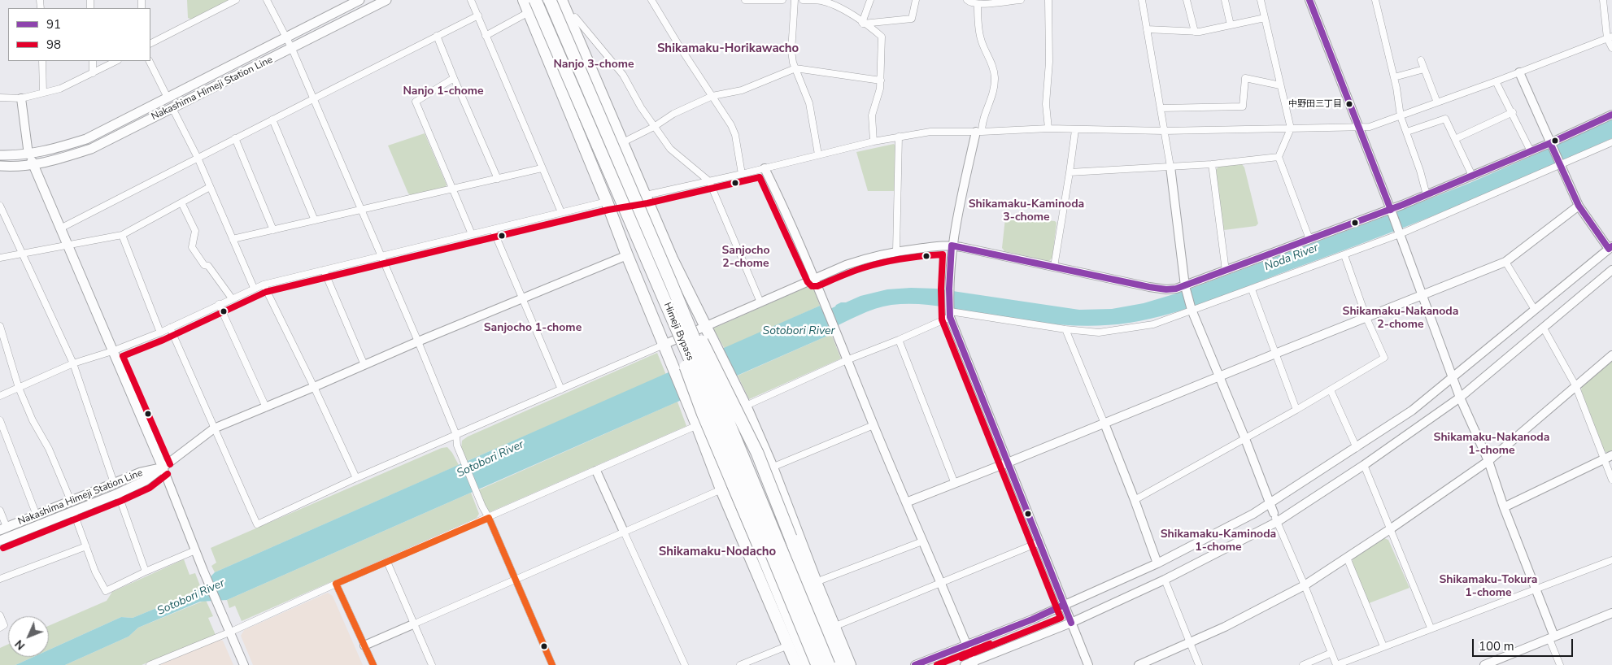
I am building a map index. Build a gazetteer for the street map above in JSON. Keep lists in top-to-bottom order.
{
  "streets": {
    "highway": ["Himeji Bypass"],
    "main road": ["Nakashima Himeji Station Line"]
  },
  "districts": [
    "Shikamaku-Horikawacho",
    "Nanjo 3-chome",
    "Nanjo 1-chome",
    "Shikamaku-Kaminoda 3-chome",
    "Sanjocho 2-chome",
    "Shikamaku-Nakanoda 2-chome",
    "Sanjocho 1-chome",
    "Shikamaku-Nakanoda 1-chome",
    "Shikamaku-Kaminoda 1-chome",
    "Shikamaku-Nodacho",
    "Shikamaku-Tokura 1-chome"
  ],
  "water": ["Noda River", "Sotobori River"],
  "places": ["中野田三丁目"],
  "lines": ["transit line 91", "transit line 98"],
  "legend": ["91", "98"],
  "scale_bar": "100 m",
  "north": "bottom left"
}
